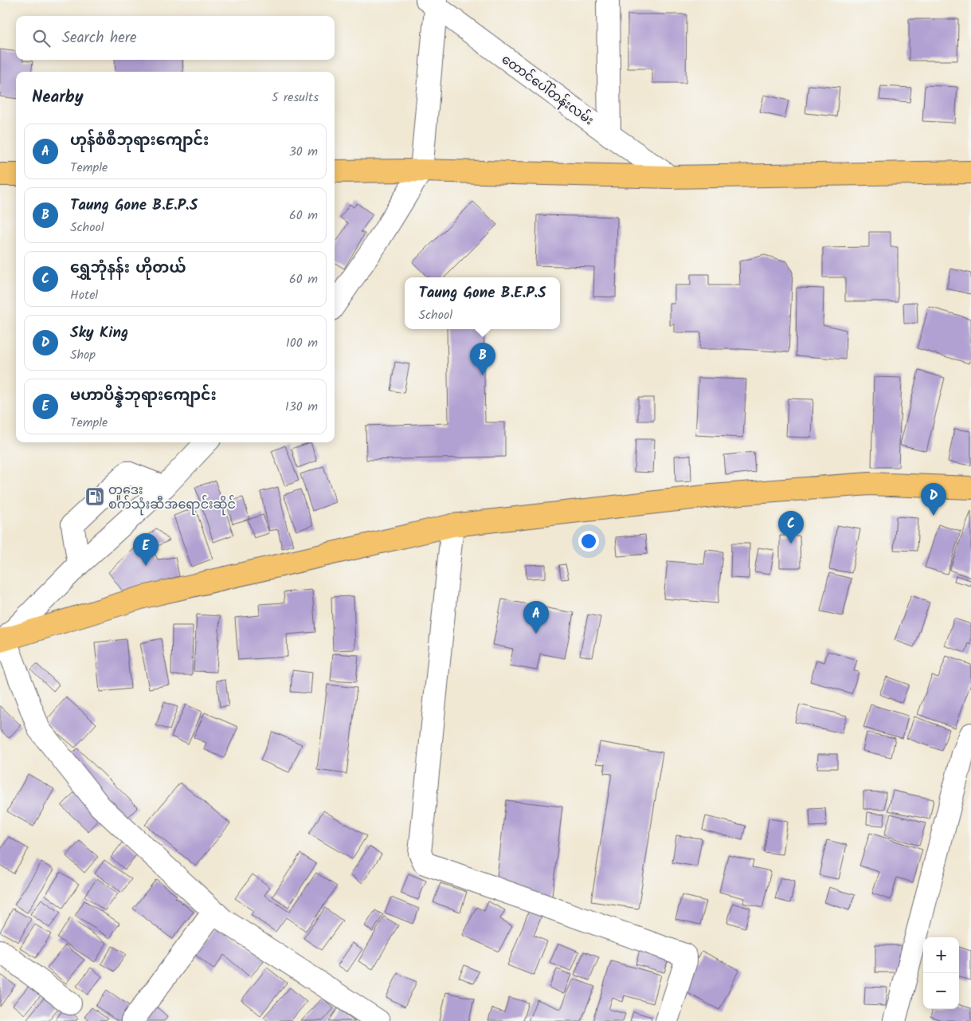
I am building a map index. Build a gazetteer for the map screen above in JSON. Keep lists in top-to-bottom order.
{
  "streets": {
    "street": ["တောင်ပေါ်တန်းလမ်း"]
  },
  "places": {
    "fuel station": ["တူဒေး စက်သုံးဆီအရောင်းဆိုင်"]
  },
  "page": {
    "search": "Search here",
    "heading": ["Nearby", "5 results"],
    "list": [
      {
        "mark": "A",
        "name": "ဟုန်စံစီဘုရားကျောင်း",
        "note": "Temple",
        "value": "30 m"
      },
      {
        "mark": "B",
        "name": "Taung Gone B.E.P.S",
        "note": "School",
        "value": "60 m"
      },
      {
        "mark": "C",
        "name": "ရွှေဘုံနန်း ဟိုတယ်",
        "note": "Hotel",
        "value": "60 m"
      },
      {
        "mark": "D",
        "name": "Sky King",
        "note": "Shop",
        "value": "100 m"
      },
      {
        "mark": "E",
        "name": "မဟာပိန္နဲဘုရားကျောင်း",
        "note": "Temple",
        "value": "130 m"
      }
    ],
    "popup": ["Taung Gone B.E.P.S", "School"],
    "pins": [
      "B",
      "D",
      "C",
      "E",
      "A"
    ],
    "map_buttons": ["+", "−"]
  }
}
